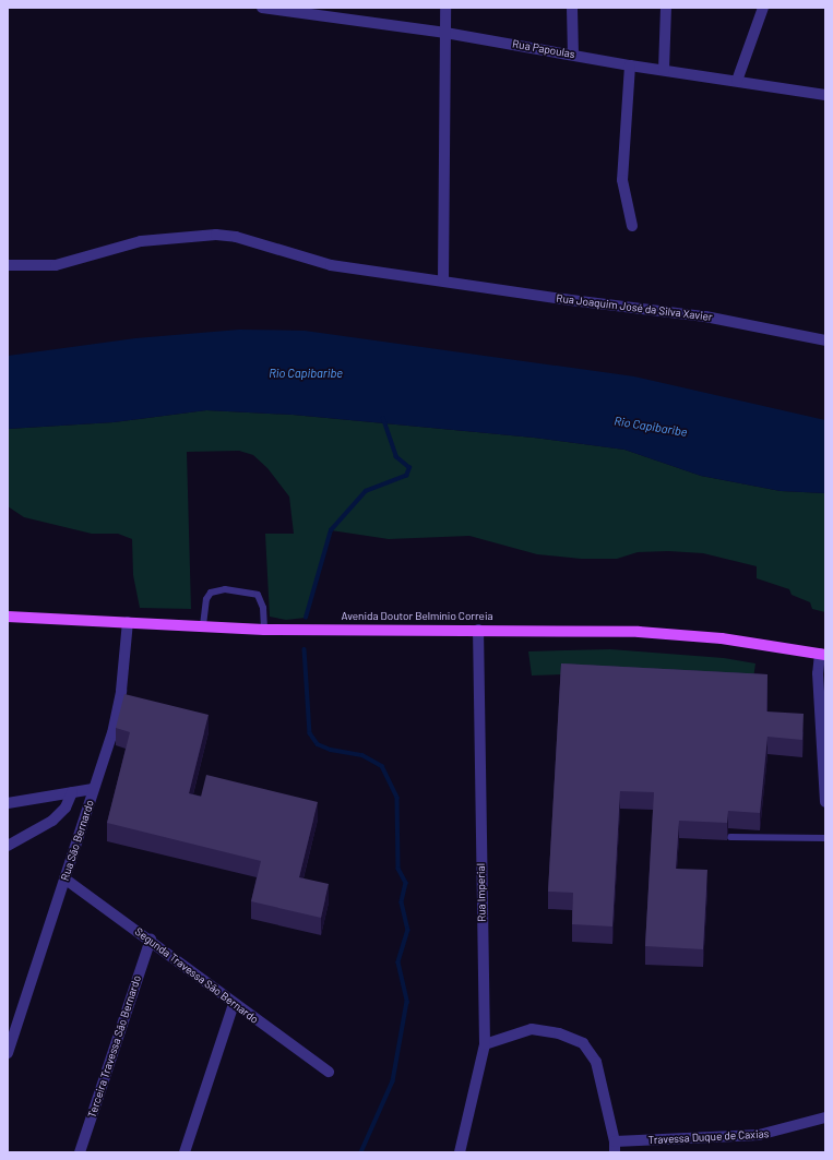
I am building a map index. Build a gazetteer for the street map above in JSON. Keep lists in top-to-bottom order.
{
  "streets": {
    "main road": ["Avenida Doutor Belmínio Correia"],
    "street": [
      "Rua Papoulas",
      "Rua Joaquim José da Silva Xavier",
      "Rua São Bernardo",
      "Rua Imperial",
      "Segunda Travessa São Bernardo",
      "Terceira Travessa São Bernardo",
      "Travessa Duque de Caxias"
    ]
  },
  "crossings": [
    ["Avenida Doutor Belmínio Correia", "Rua São Bernardo"],
    ["Avenida Doutor Belmínio Correia", "Rua Imperial"],
    ["Rua São Bernardo", "Segunda Travessa São Bernardo"],
    ["Segunda Travessa São Bernardo", "Terceira Travessa São Bernardo"]
  ],
  "water": ["Rio Capibaribe"]
}
